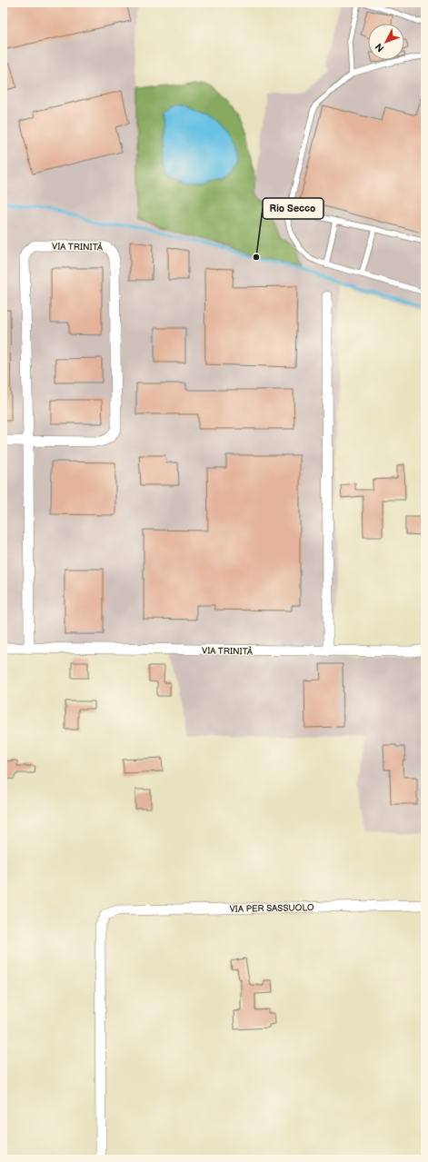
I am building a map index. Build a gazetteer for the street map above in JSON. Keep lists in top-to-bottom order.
{
  "streets": {
    "street": ["VIA TRINITÀ", "VIA PER SASSUOLO"]
  },
  "places": ["Rio Secco"],
  "north": "bottom left"
}
